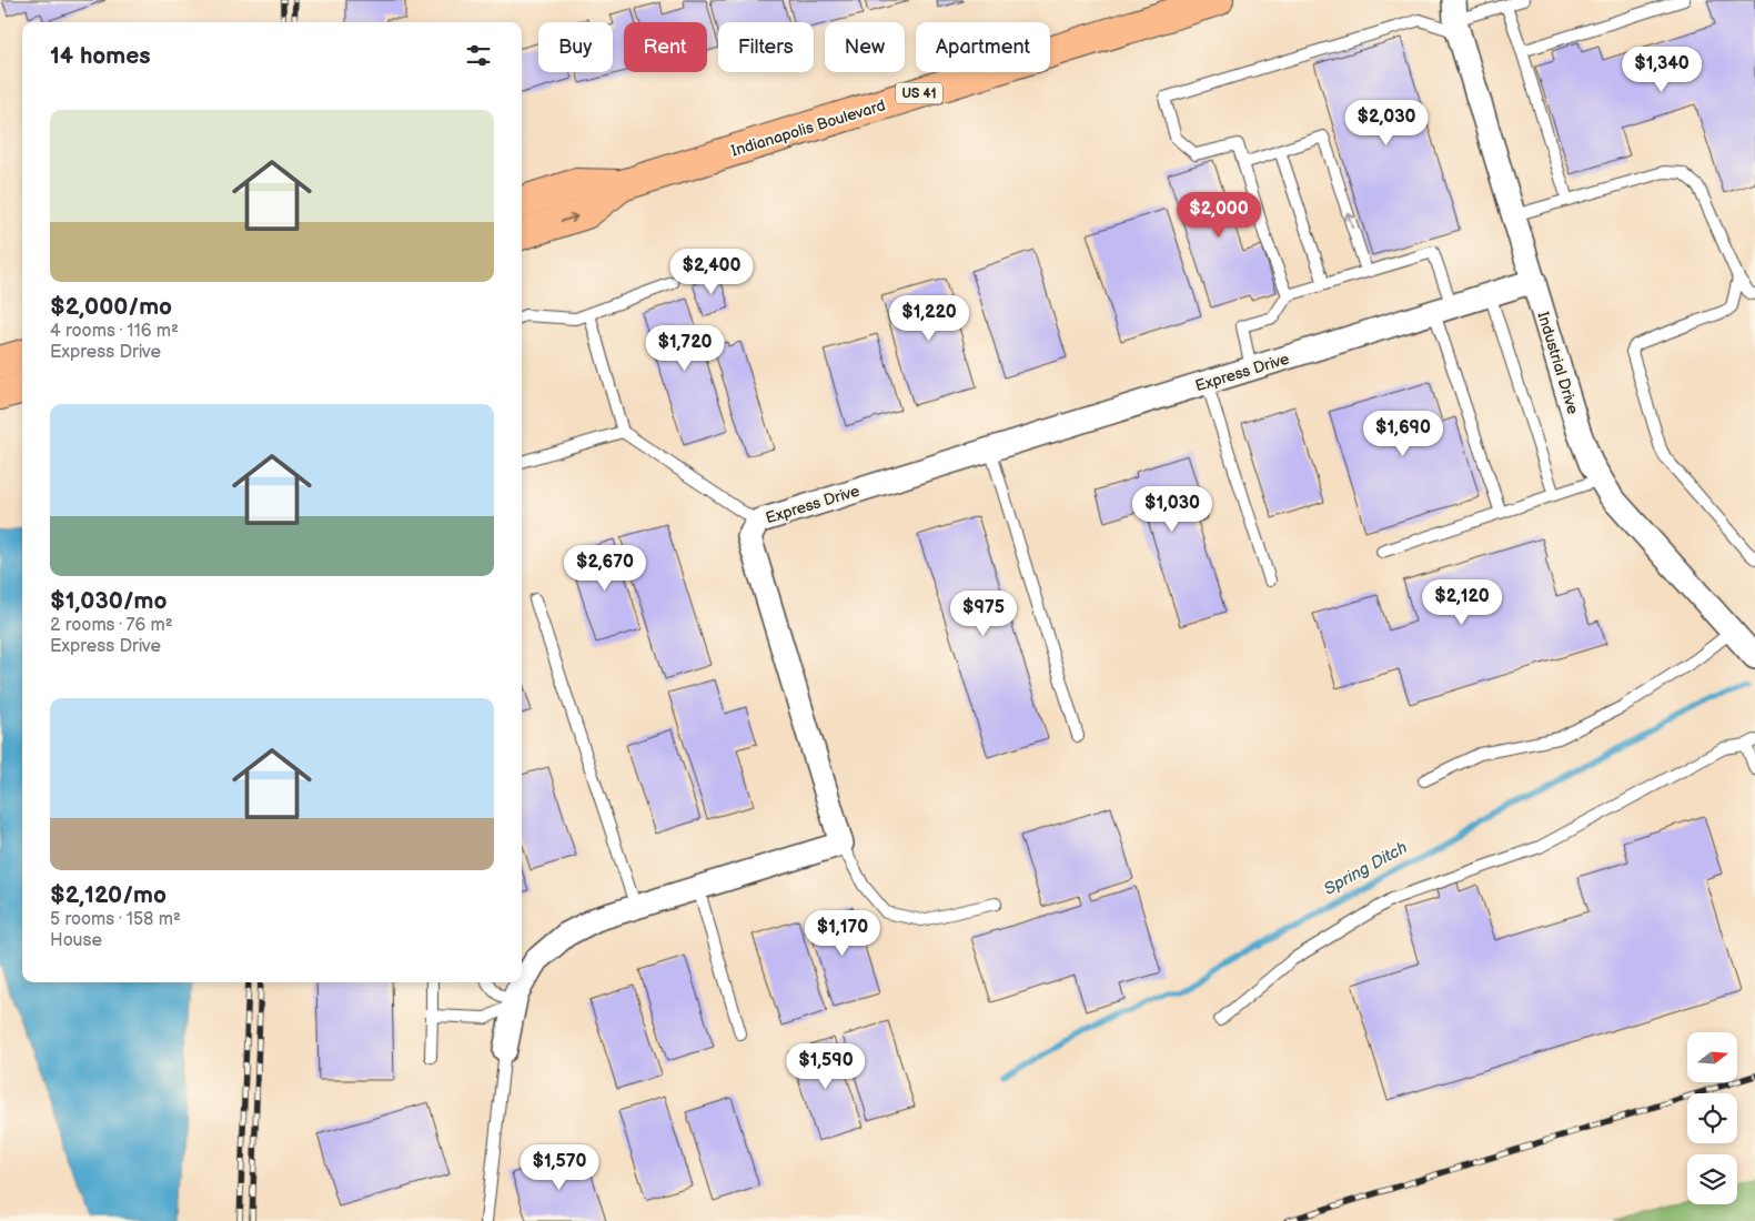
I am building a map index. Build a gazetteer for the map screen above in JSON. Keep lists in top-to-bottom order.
{
  "streets": {
    "highway": ["US 41", "Indianapolis Boulevard"],
    "street": ["Industrial Drive", "Express Drive"]
  },
  "crossings": [
    ["Industrial Drive", "Express Drive"]
  ],
  "water": ["Spring Ditch"],
  "north": "right",
  "page": {
    "chip": [
      "Buy",
      "Rent",
      "Filters",
      "New",
      "Apartment"
    ],
    "heading": "14 homes",
    "price": [
      "$1,340",
      "$2,030",
      "$2,000",
      "$2,400",
      "$1,220",
      "$1,720",
      "$1,690",
      "$1,030",
      "$2,670",
      "$2,120",
      "$975",
      "$1,170",
      "$1,590",
      "$1,570"
    ],
    "list": [
      {
        "name": "$2,000/mo",
        "note": "4 rooms · 116 m² · Express Drive"
      },
      {
        "name": "$1,030/mo",
        "note": "2 rooms · 76 m² · Express Drive"
      },
      {
        "name": "$2,120/mo",
        "note": "5 rooms · 158 m² · House"
      }
    ]
  }
}
